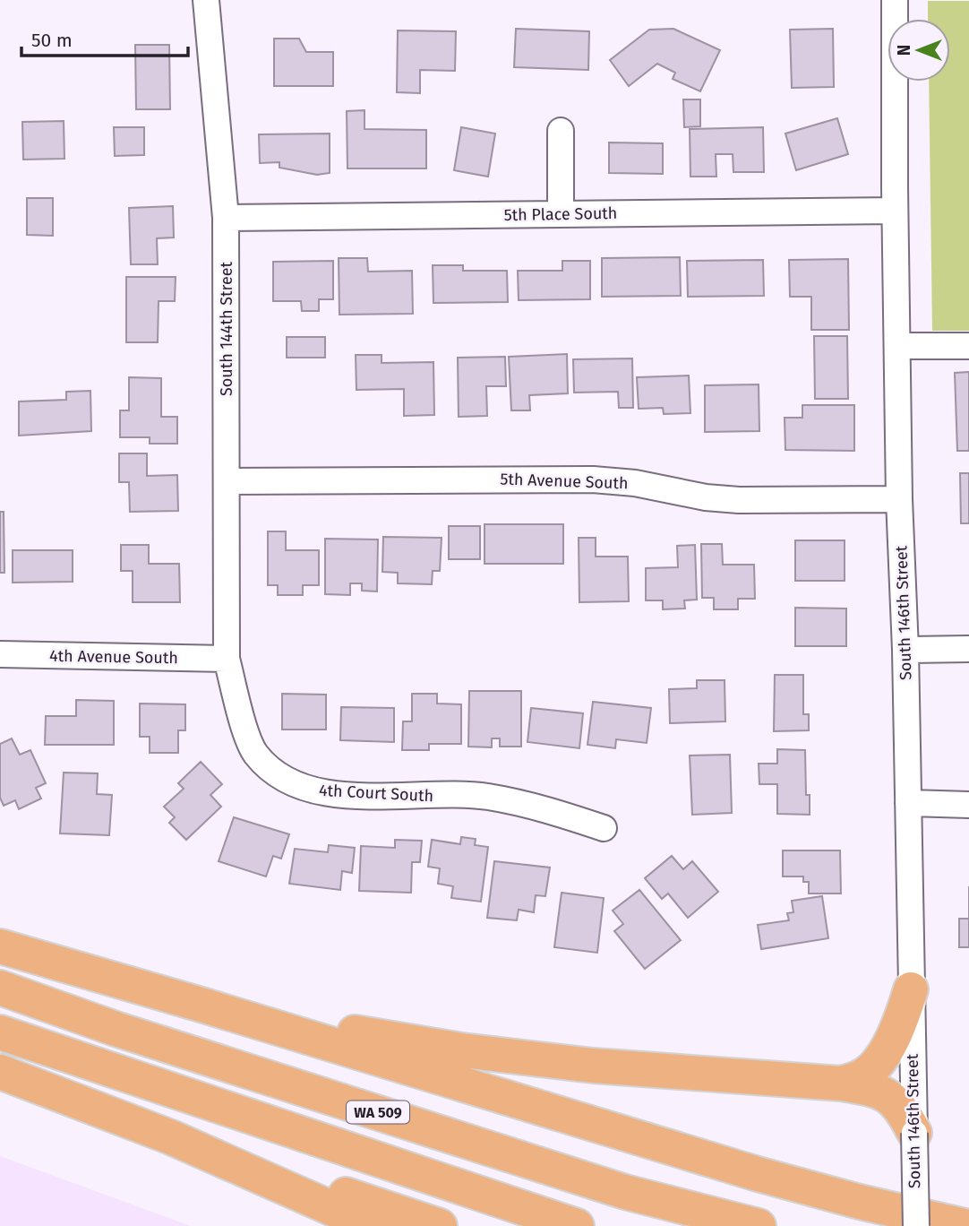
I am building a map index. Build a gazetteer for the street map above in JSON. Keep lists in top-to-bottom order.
{
  "streets": {
    "highway": ["WA 509"],
    "street": [
      "5th Place South",
      "South 144th Street",
      "5th Avenue South",
      "South 146th Street",
      "4th Avenue South",
      "4th Court South"
    ]
  },
  "crossings": [
    ["5th Place South", "South 144th Street"],
    ["5th Place South", "South 146th Street"],
    ["South 144th Street", "5th Avenue South"],
    ["South 144th Street", "4th Avenue South"],
    ["South 144th Street", "4th Court South"],
    ["5th Avenue South", "South 146th Street"],
    ["4th Avenue South", "4th Court South"]
  ],
  "scale_bar": "50 m",
  "north": "left"
}
